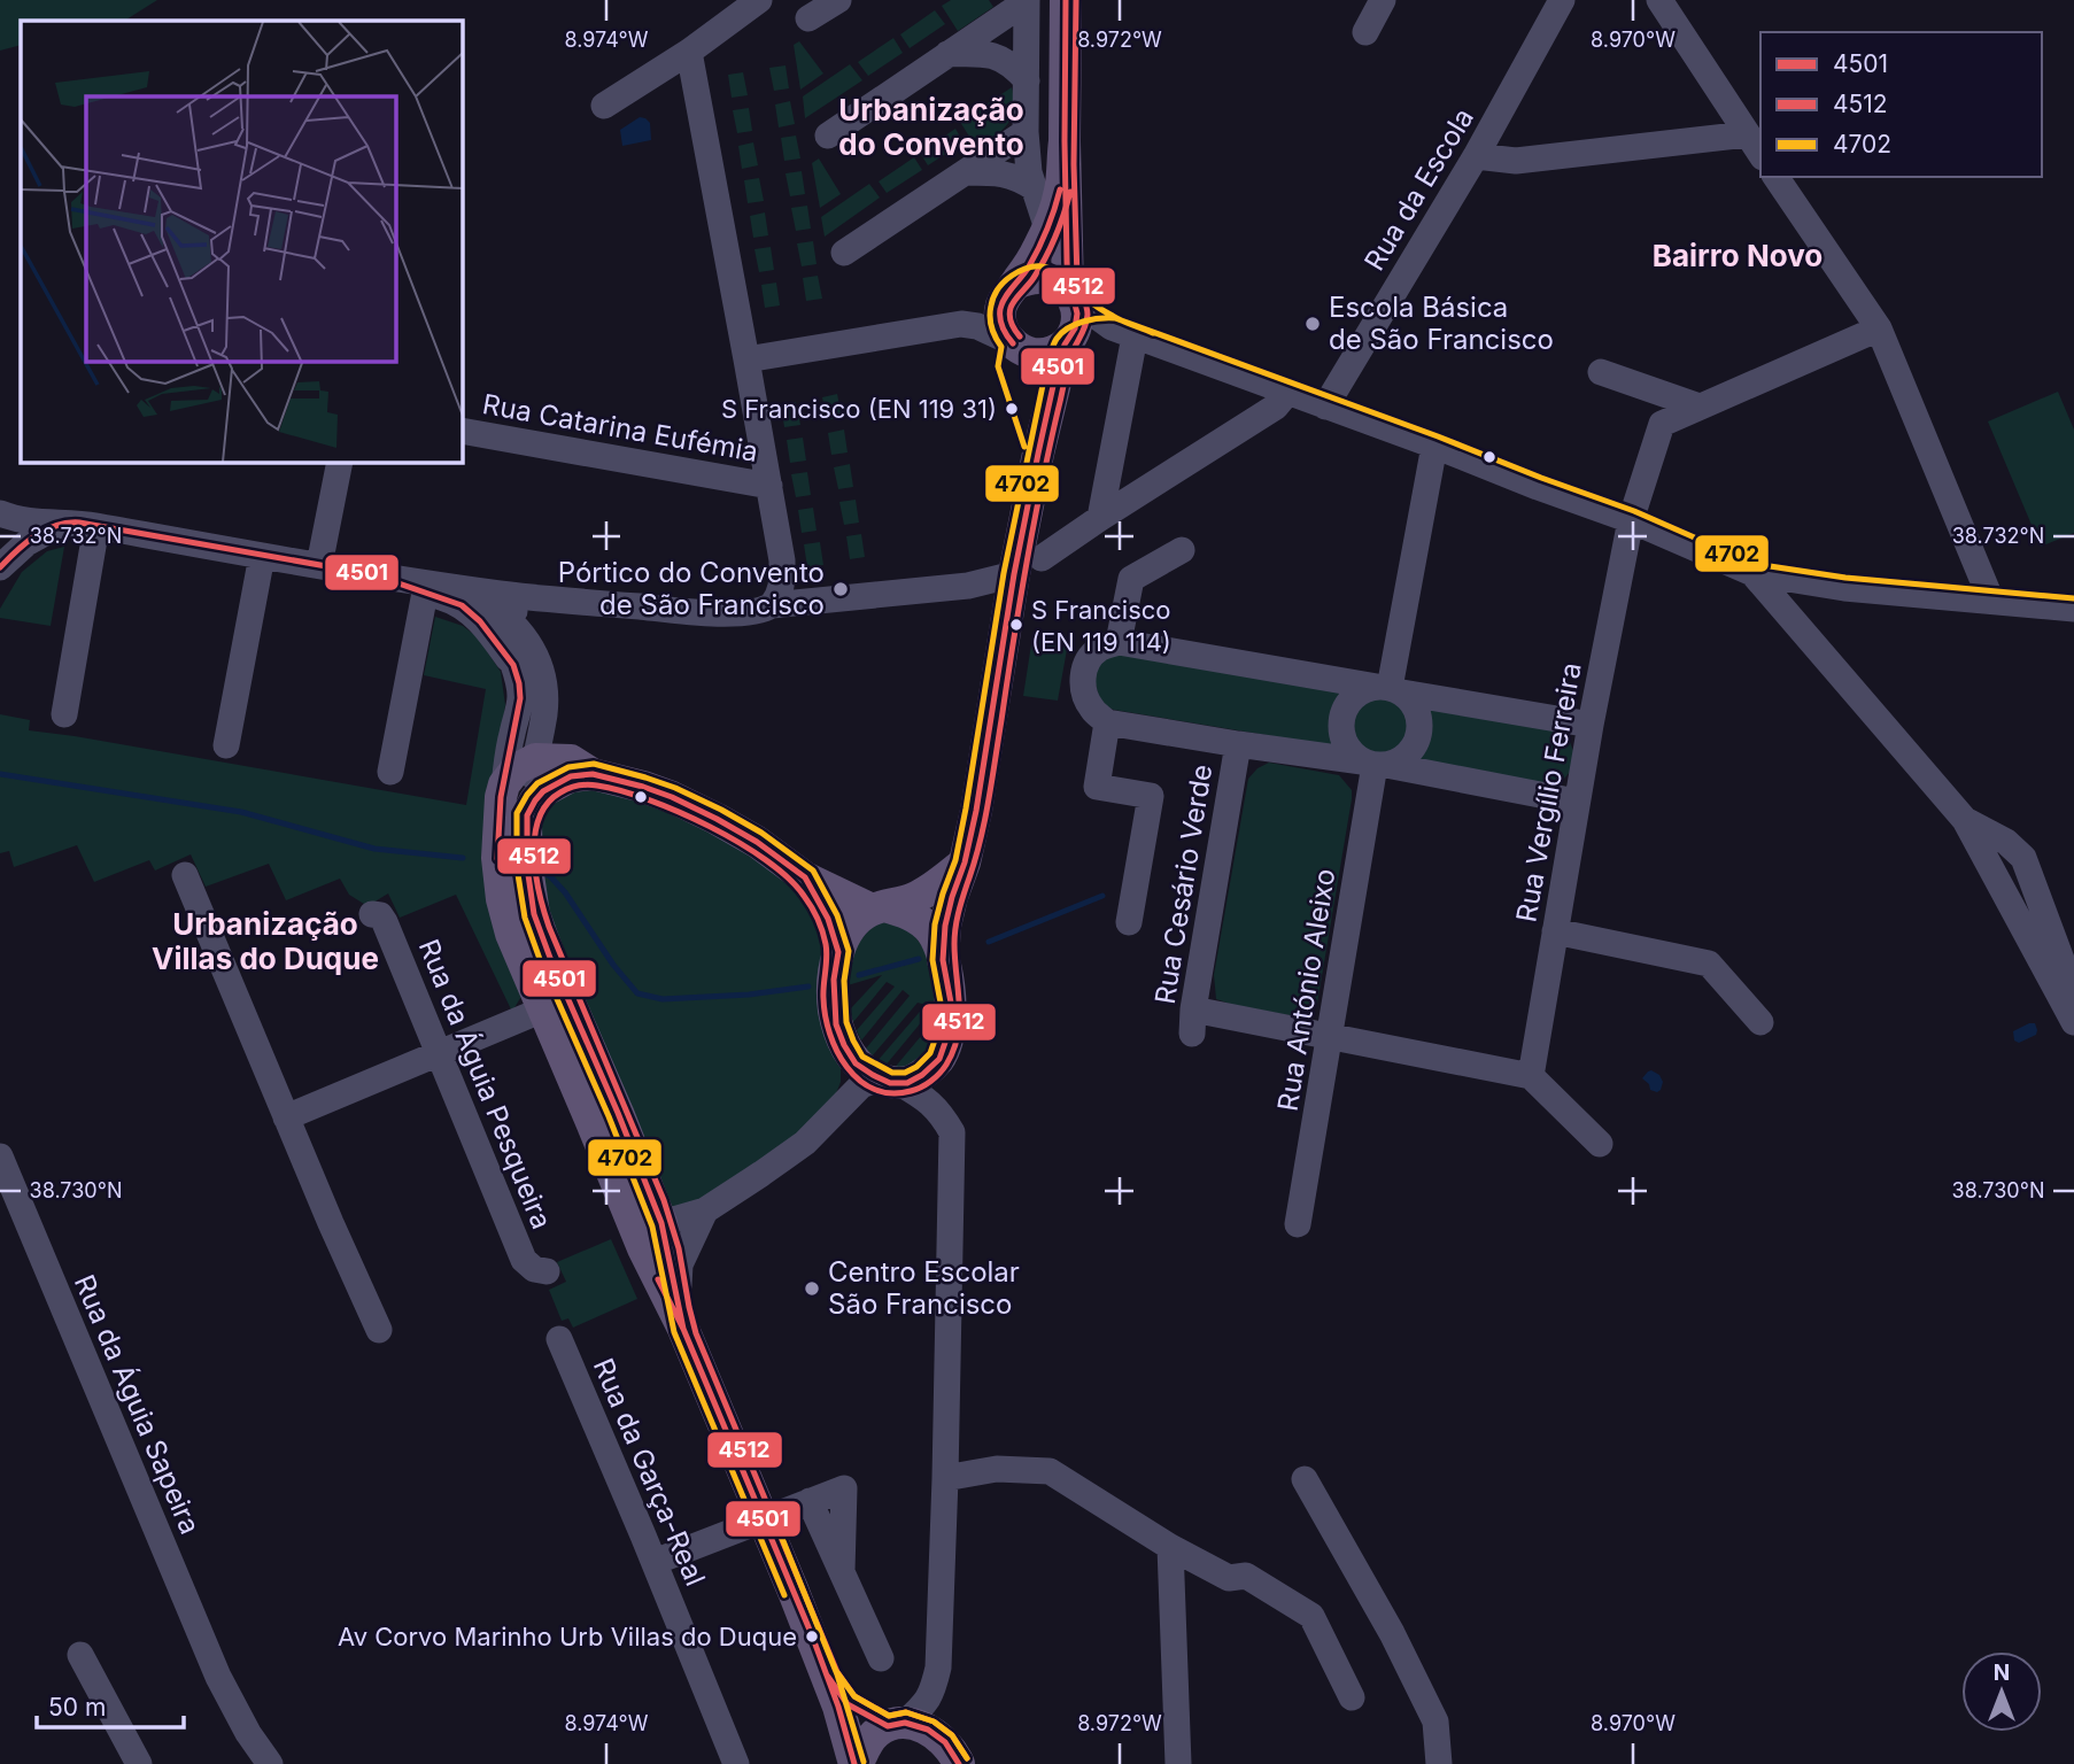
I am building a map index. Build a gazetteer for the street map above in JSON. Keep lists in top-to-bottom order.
{
  "streets": {
    "street": [
      "Rua da Escola",
      "Rua Catarina Eufémia",
      "Rua Vergílio Ferreira",
      "Rua Cesário Verde",
      "Rua António Aleixo",
      "Rua da Águia Pesqueira",
      "Rua da Águia Sapeira",
      "Rua da Garça-Real"
    ]
  },
  "crossings": [
    ["Rua Cesário Verde", "Rua António Aleixo"]
  ],
  "districts": ["Urbanização do Convento", "Bairro Novo", "Urbanização Villas do Duque"],
  "places": [
    "Escola Básica de São Francisco",
    "S Francisco (EN 119 31)",
    "Pórtico do Convento de São Francisco",
    "S Francisco (EN 119 114)",
    "Centro Escolar São Francisco",
    "Av Corvo Marinho Urb Villas do Duque"
  ],
  "lines": ["transit line 4501", "transit line 4512", "transit line 4702"],
  "legend": ["4501", "4512", "4702"],
  "scale_bar": "50 m",
  "north": "top",
  "coordinates": [
    "8.974°W",
    "8.972°W",
    "8.970°W",
    "38.732°N",
    "38.730°N"
  ]
}
